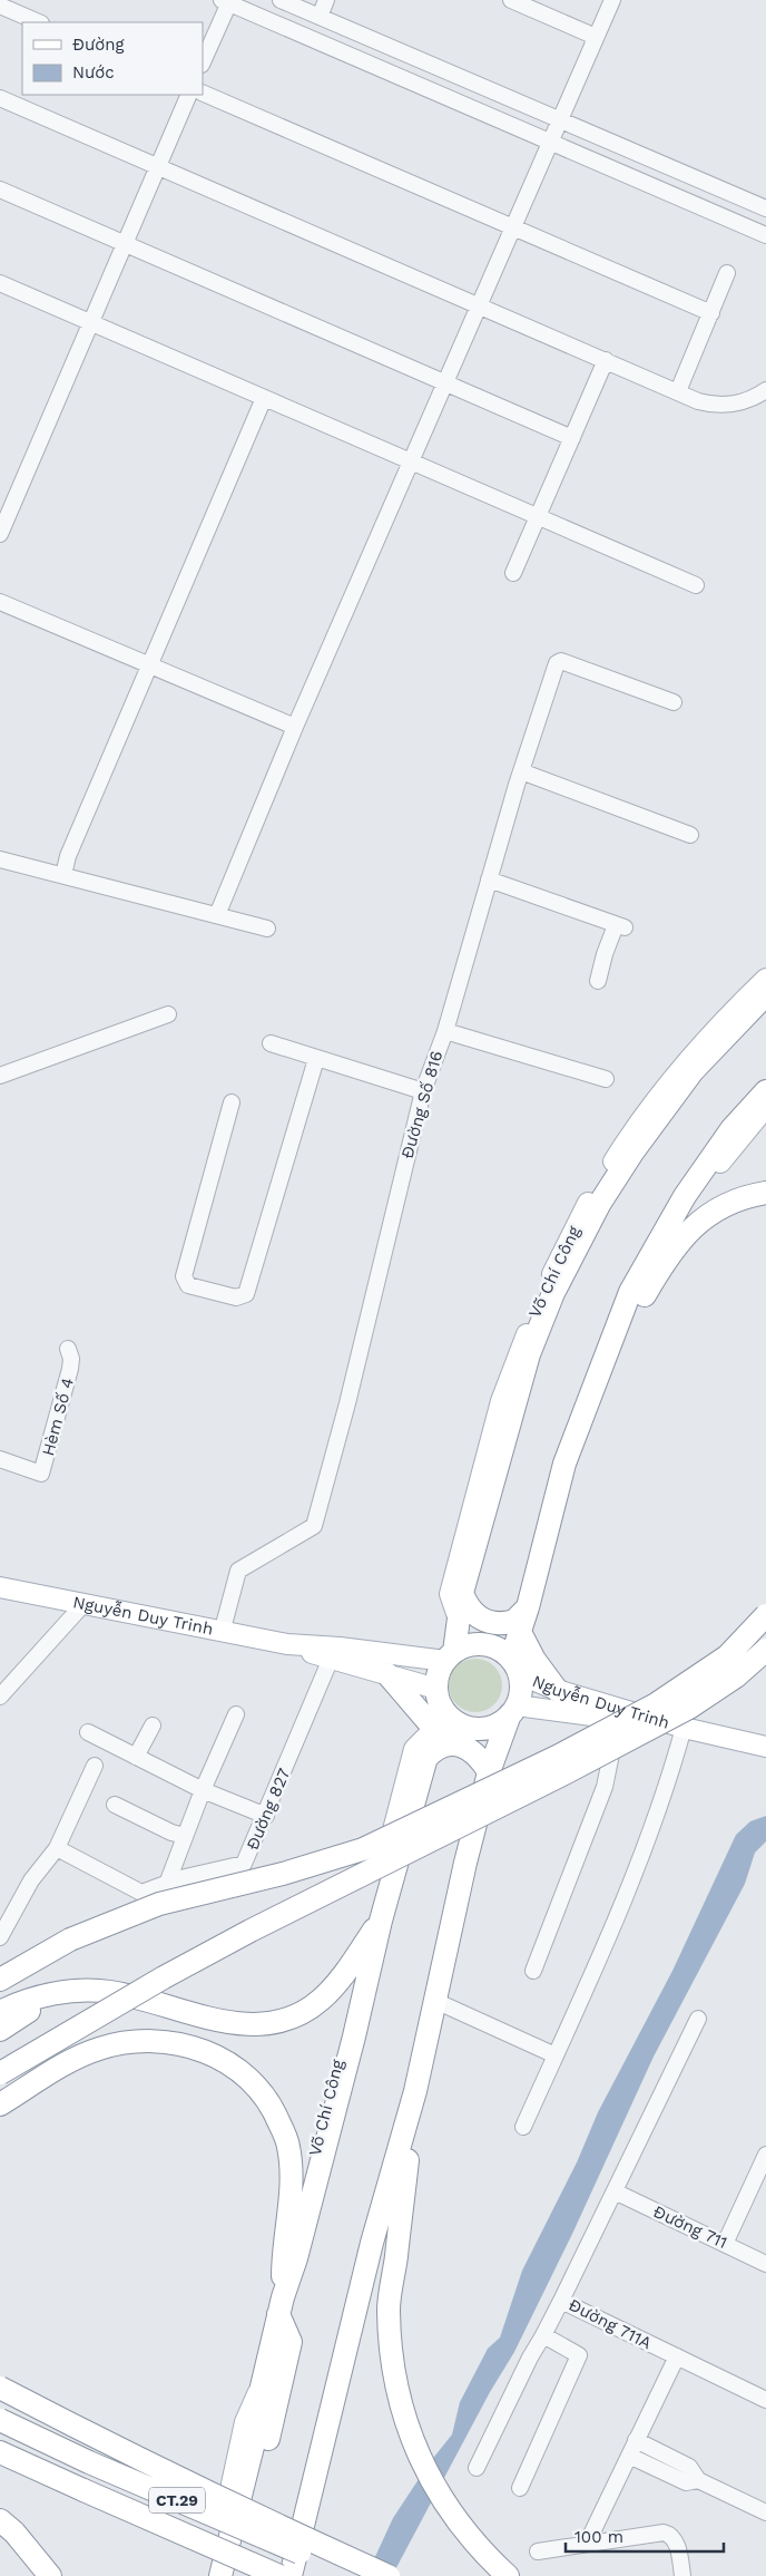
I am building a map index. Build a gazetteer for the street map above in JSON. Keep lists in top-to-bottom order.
{
  "streets": {
    "highway": ["Võ Chí Công", "CT.29"],
    "main road": ["Nguyễn Duy Trinh"],
    "street": [
      "Đường Số 816",
      "Hèm Số 4",
      "Đường 827",
      "Đường 711",
      "Đường 711A"
    ]
  },
  "crossings": [
    ["Đường Số 816", "Nguyễn Duy Trinh"],
    ["Võ Chí Công", "Nguyễn Duy Trinh"],
    ["Nguyễn Duy Trinh", "Đường 827"],
    ["Đường 711", "Đường 711A"]
  ],
  "legend": ["Đường", "Nước"],
  "scale_bar": "100 m"
}
